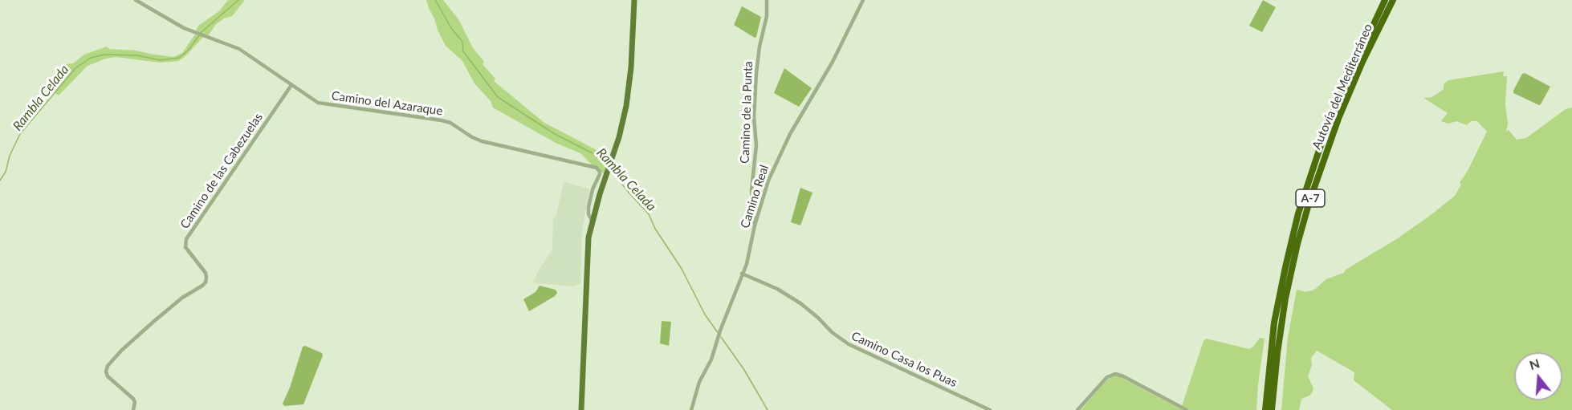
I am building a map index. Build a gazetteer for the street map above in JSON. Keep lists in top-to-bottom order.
{
  "streets": {
    "highway": ["Autovía del Mediterráneo", "A-7"],
    "street": [
      "Camino del Azaraque",
      "Camino de la Punta",
      "Camino de las Cabezuelas",
      "Camino Real",
      "Camino Casa los Puas"
    ]
  },
  "crossings": [
    ["Camino del Azaraque", "Camino de las Cabezuelas"],
    ["Camino de la Punta", "Camino Real"],
    ["Camino Real", "Camino Casa los Puas"]
  ],
  "water": ["Rambla Celada"],
  "north": "top"
}
